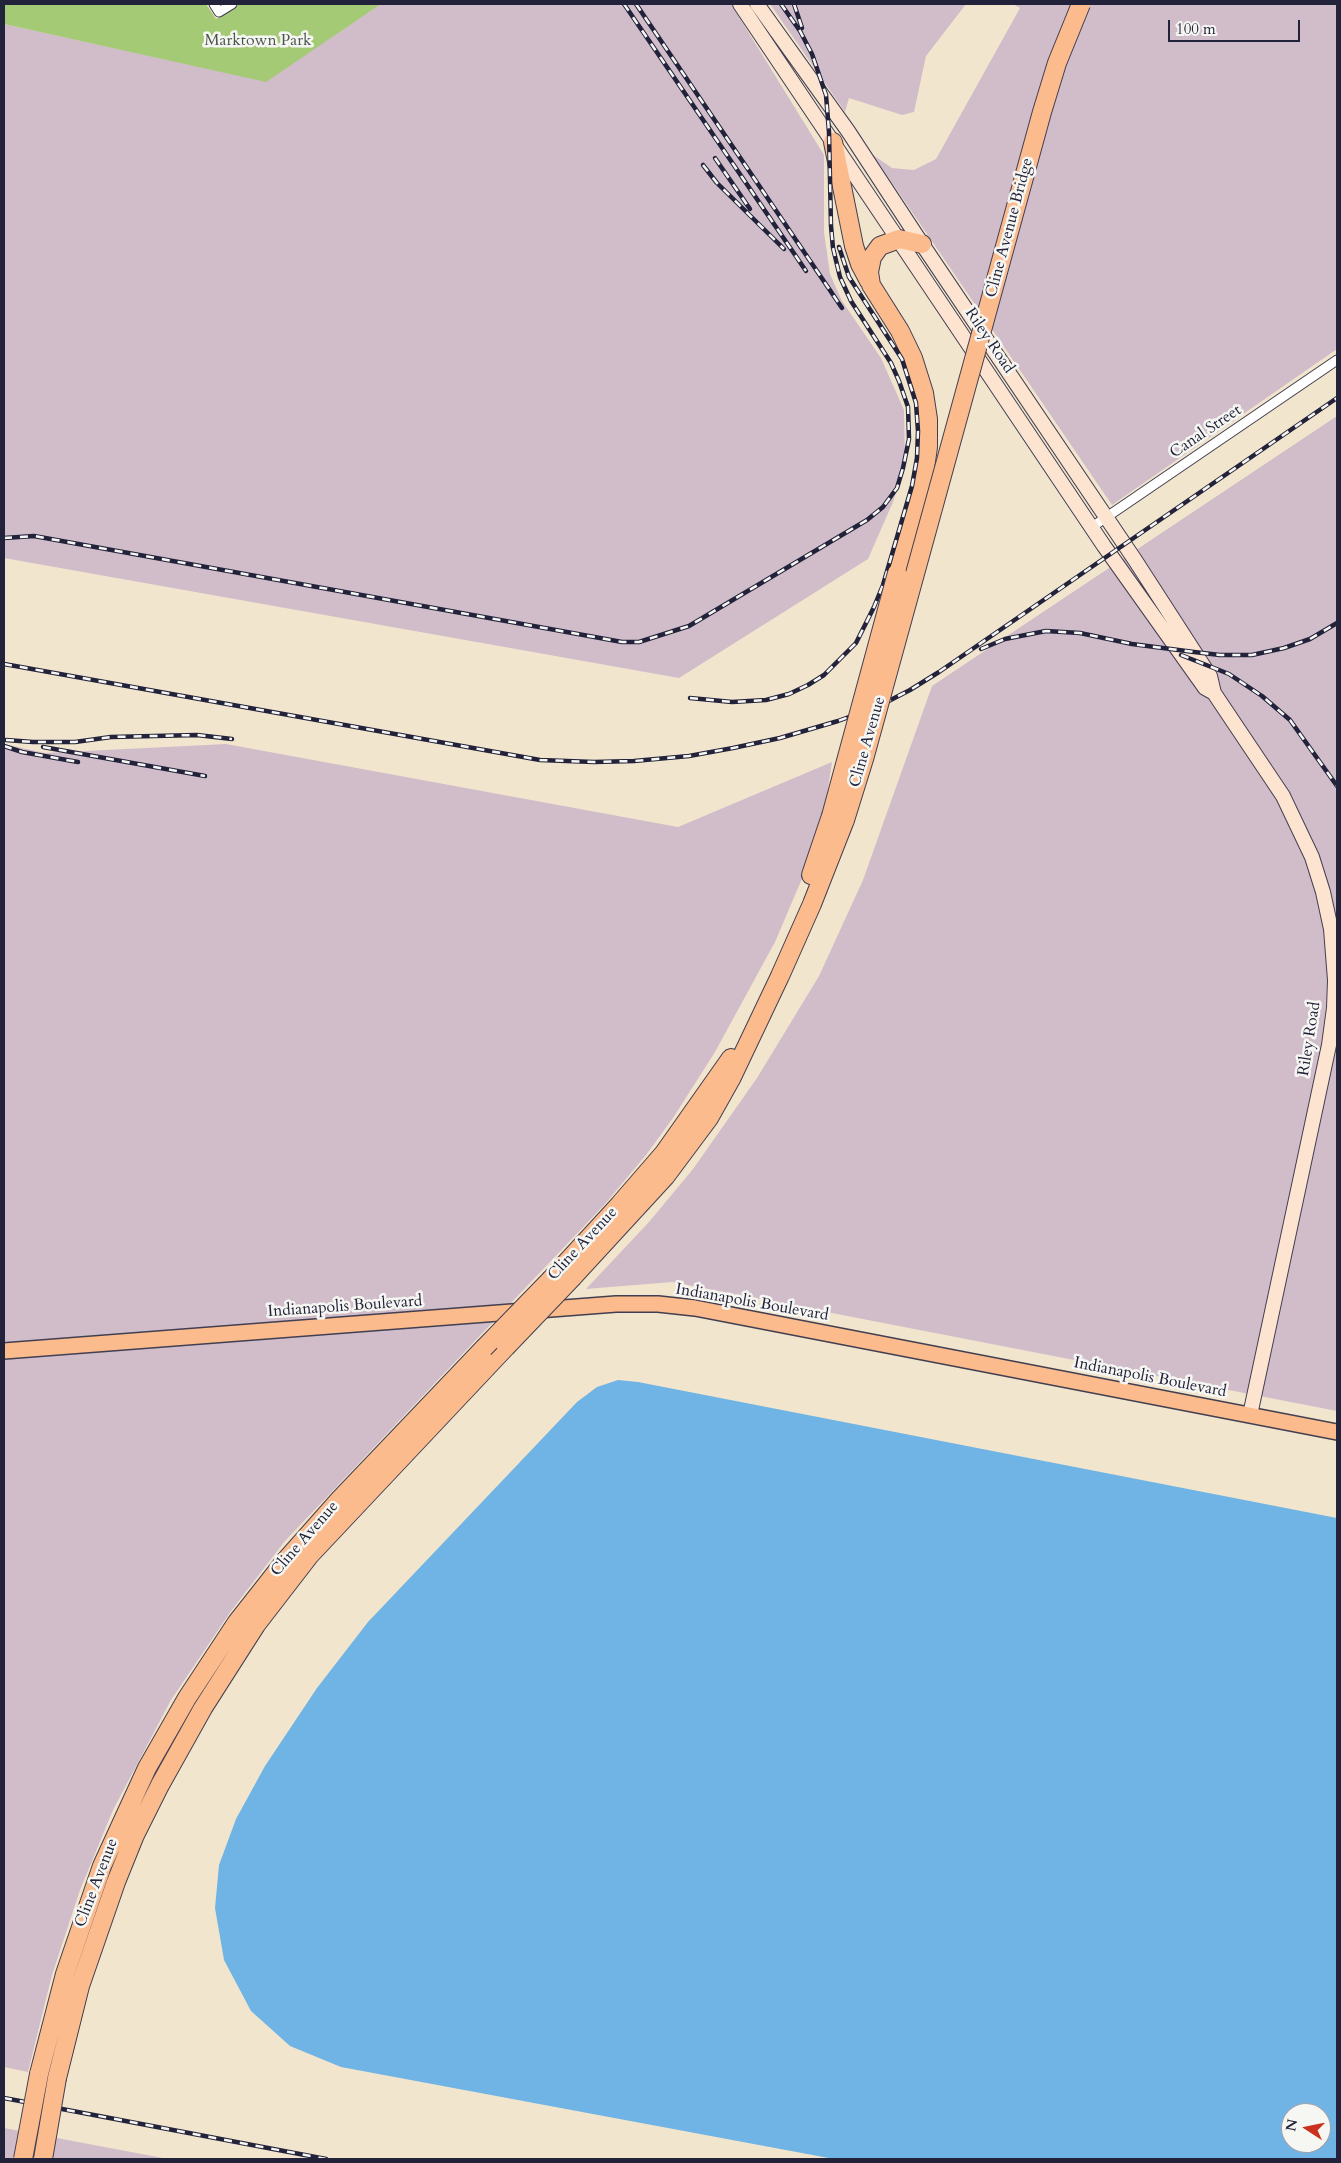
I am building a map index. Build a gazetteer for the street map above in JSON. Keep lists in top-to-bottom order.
{
  "streets": {
    "highway": ["Cline Avenue Bridge", "Cline Avenue"],
    "main road": ["Riley Road", "Indianapolis Boulevard"],
    "street": ["Canal Street"]
  },
  "crossings": [
    ["Cline Avenue Bridge", "Cline Avenue"],
    ["Riley Road", "Canal Street"],
    ["Riley Road", "Indianapolis Boulevard"]
  ],
  "parks": ["Marktown Park"],
  "scale_bar": "100 m",
  "north": "left"
}
